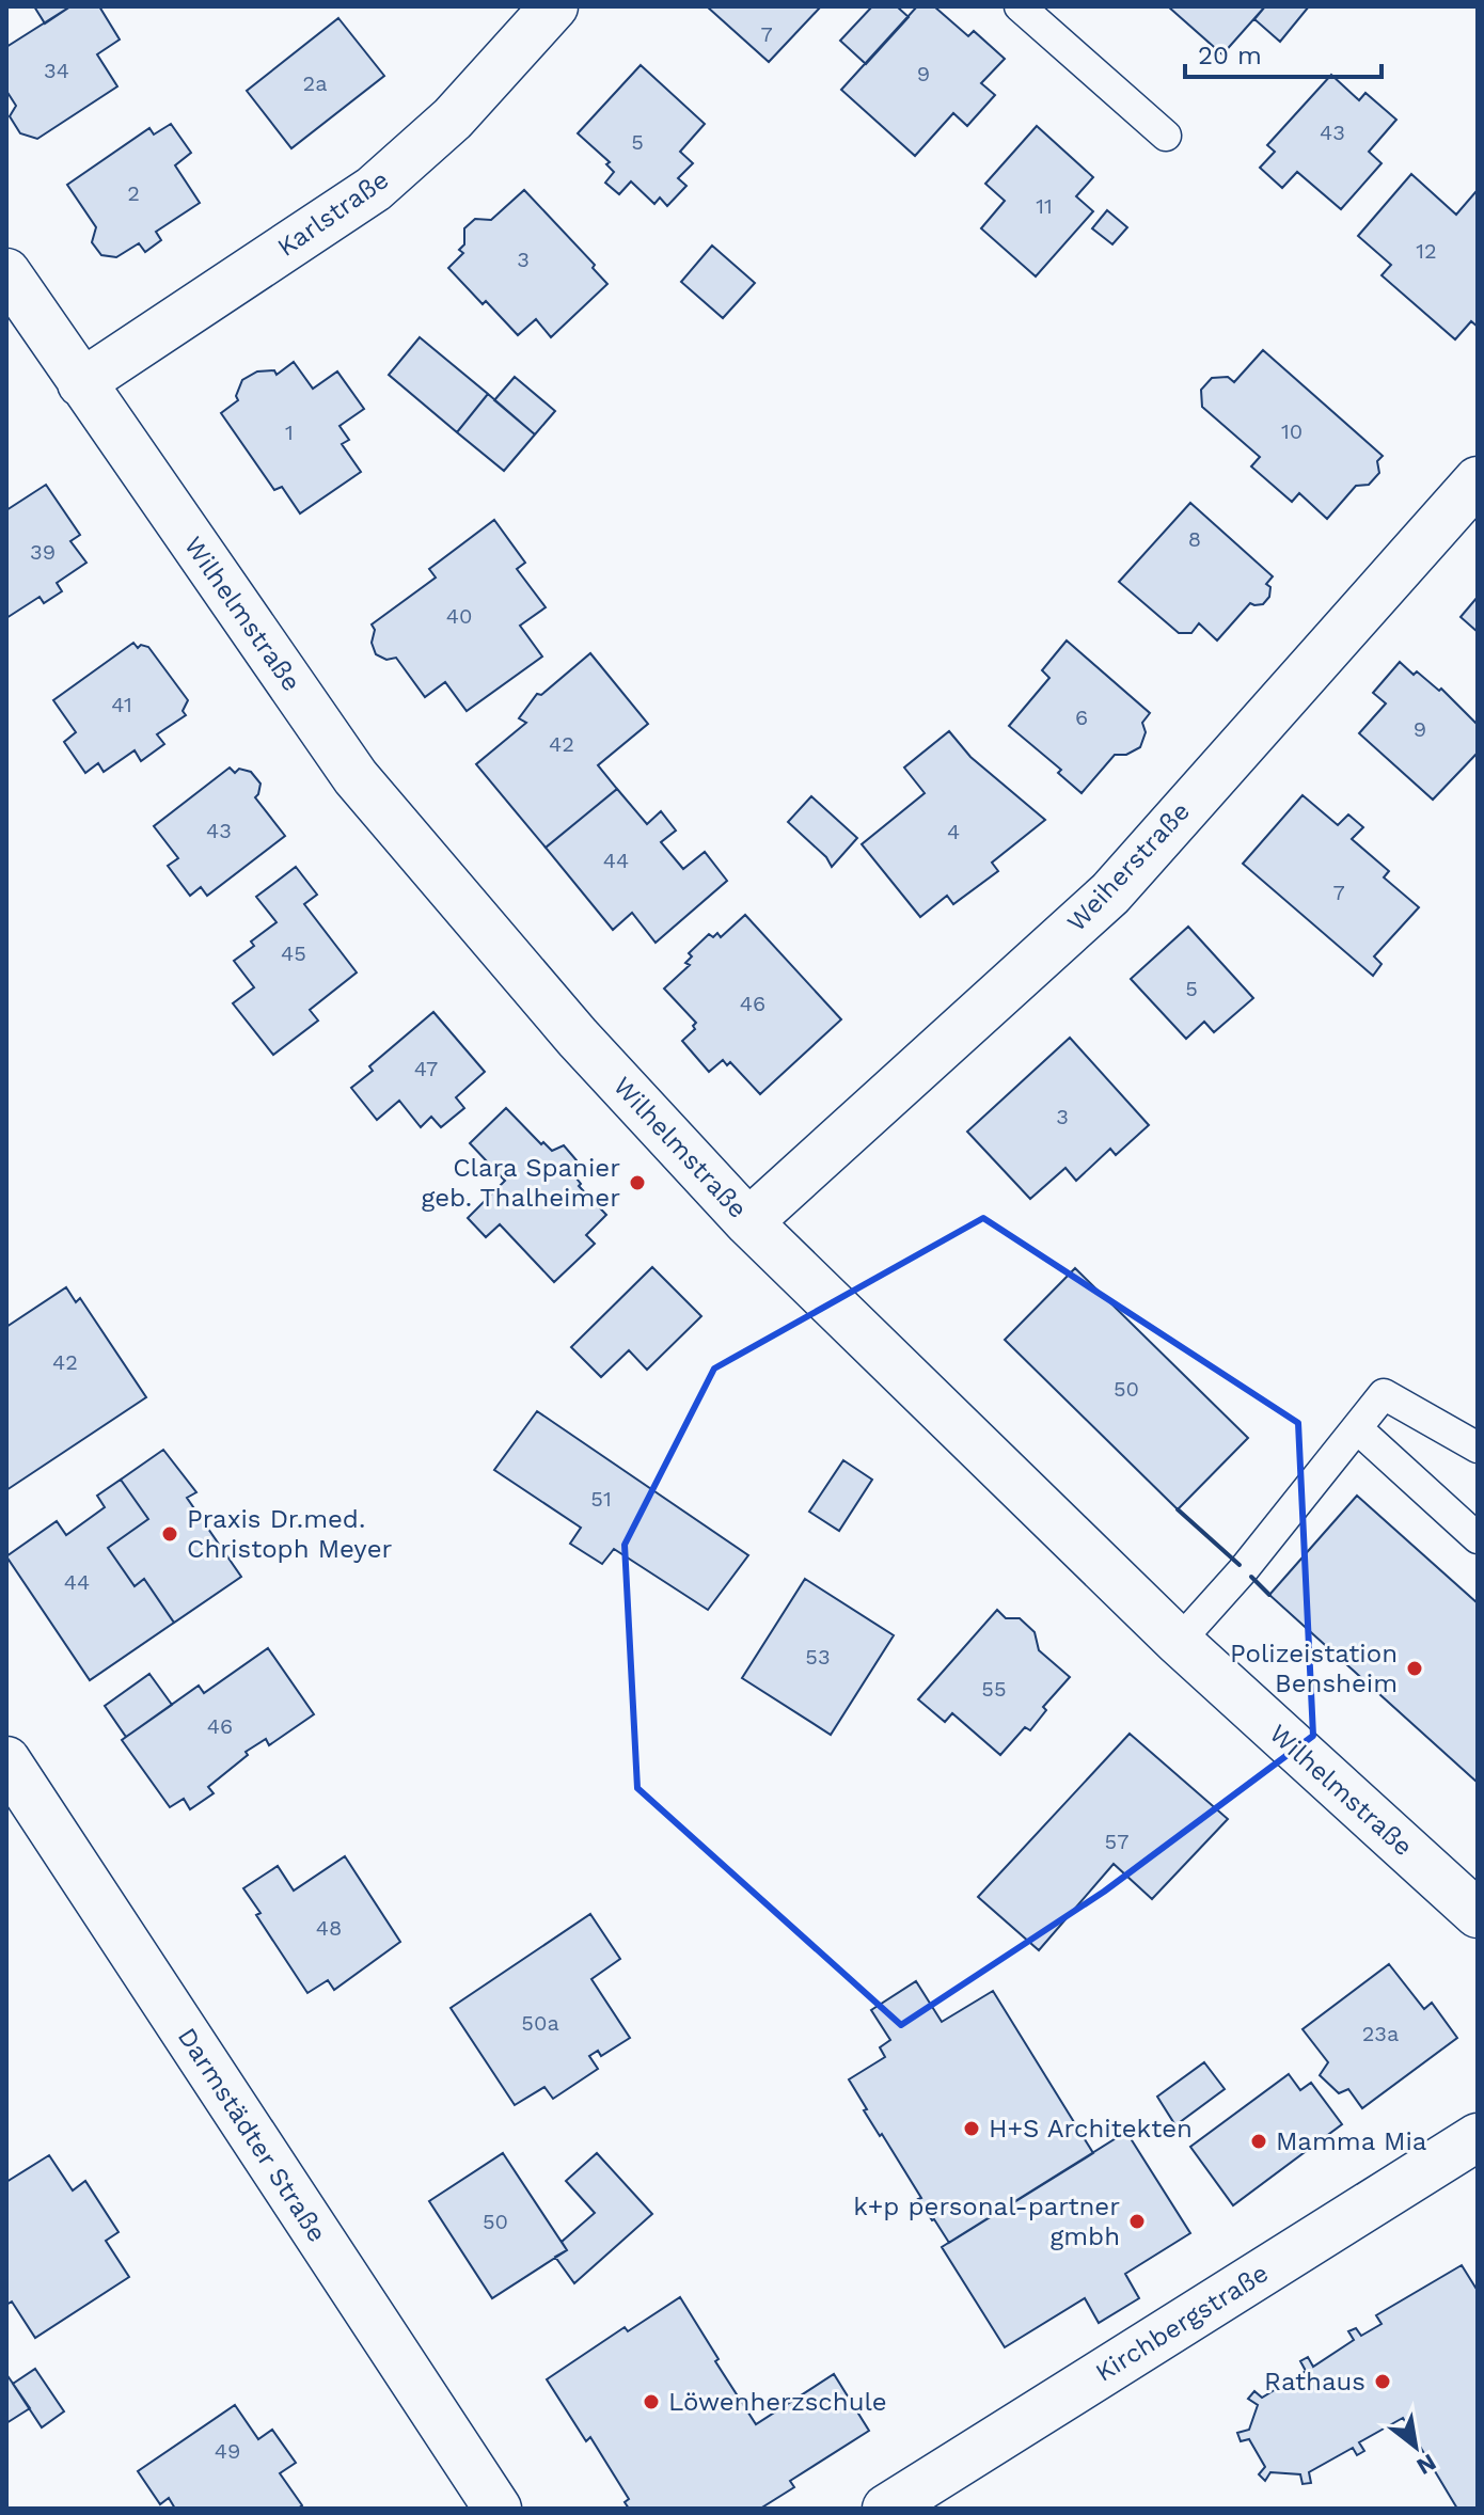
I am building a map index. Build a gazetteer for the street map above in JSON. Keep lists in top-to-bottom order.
{
  "streets": {
    "street": [
      "Karlstraße",
      "Wilhelmstraße",
      "Weiherstraße",
      "Darmstädter Straße",
      "Kirchbergstraße"
    ]
  },
  "crossings": [
    ["Karlstraße", "Wilhelmstraße"],
    ["Wilhelmstraße", "Weiherstraße"]
  ],
  "places": [
    "Clara Spanier geb. Thalheimer",
    "Praxis Dr.med. Christoph Meyer",
    "Polizeistation Bensheim",
    "H+S Architekten",
    "Mamma Mia",
    "k+p personal-partner gmbh",
    "Rathaus",
    "Löwenherzschule"
  ],
  "house_numbers": [
    "7",
    "34",
    "9",
    "2a",
    "43",
    "5",
    "2",
    "11",
    "12",
    "3",
    "10",
    "1",
    "8",
    "39",
    "40",
    "41",
    "6",
    "9",
    "42",
    "43",
    "4",
    "44",
    "7",
    "45",
    "5",
    "46",
    "47",
    "3",
    "42",
    "50",
    "51",
    "44",
    "53",
    "55",
    "46",
    "57",
    "48",
    "50a",
    "23a",
    "50",
    "49"
  ],
  "scale_bar": "20 m",
  "north": "bottom right"
}
